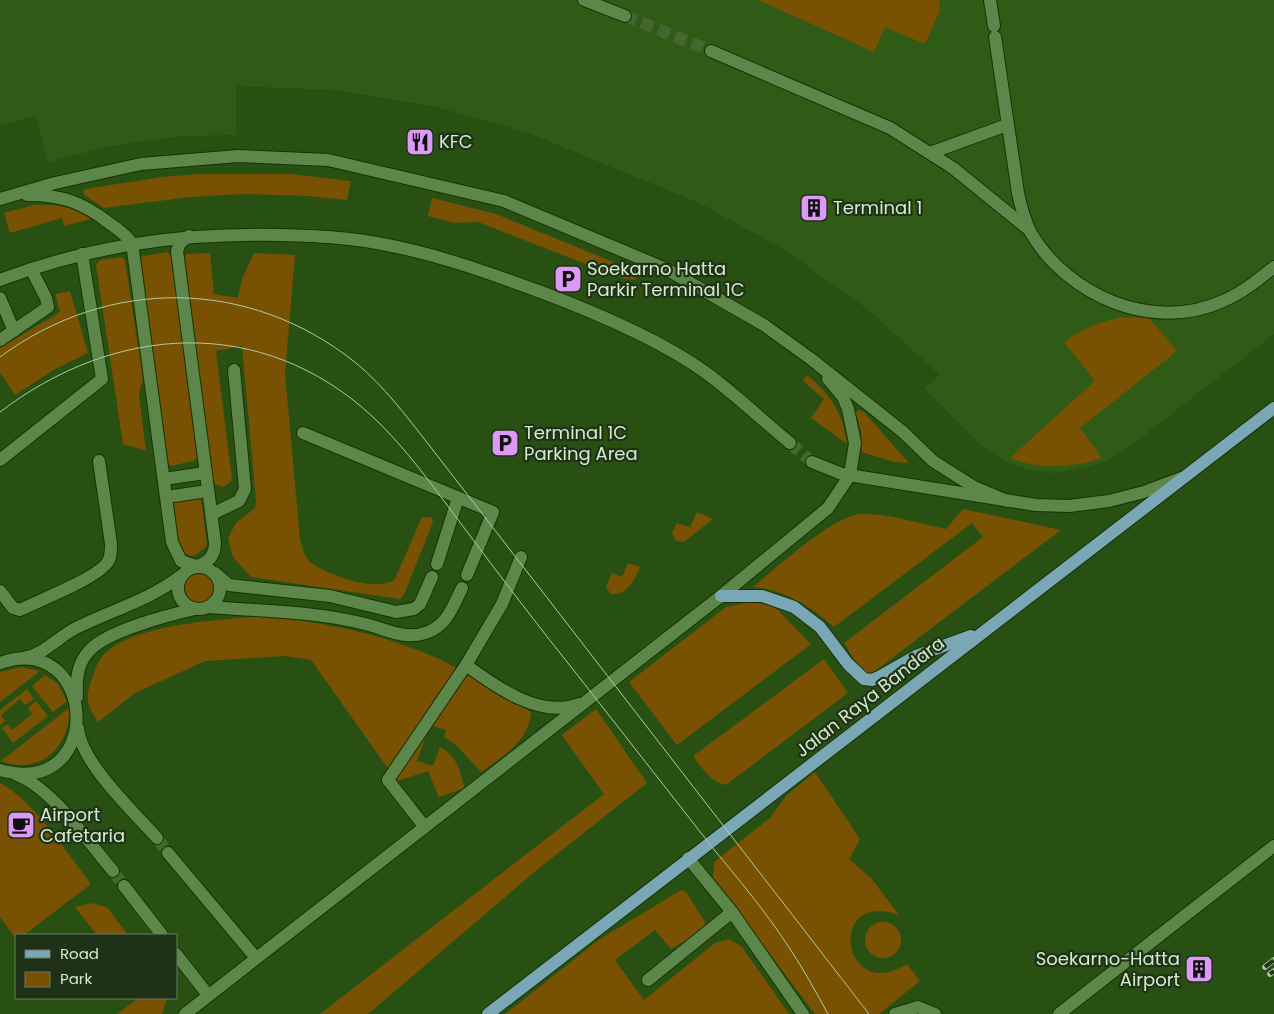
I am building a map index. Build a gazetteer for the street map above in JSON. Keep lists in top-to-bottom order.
{
  "streets": {
    "main road": ["Jalan Raya Bandara"]
  },
  "places": {
    "restaurant": ["KFC"],
    "building": ["Terminal 1", "Soekarno-Hatta Airport"],
    "parking": ["Soekarno Hatta Parkir Terminal 1C", "Terminal 1C Parking Area"],
    "cafe": ["Airport Cafetaria"]
  },
  "legend": ["Road", "Park"]
}
